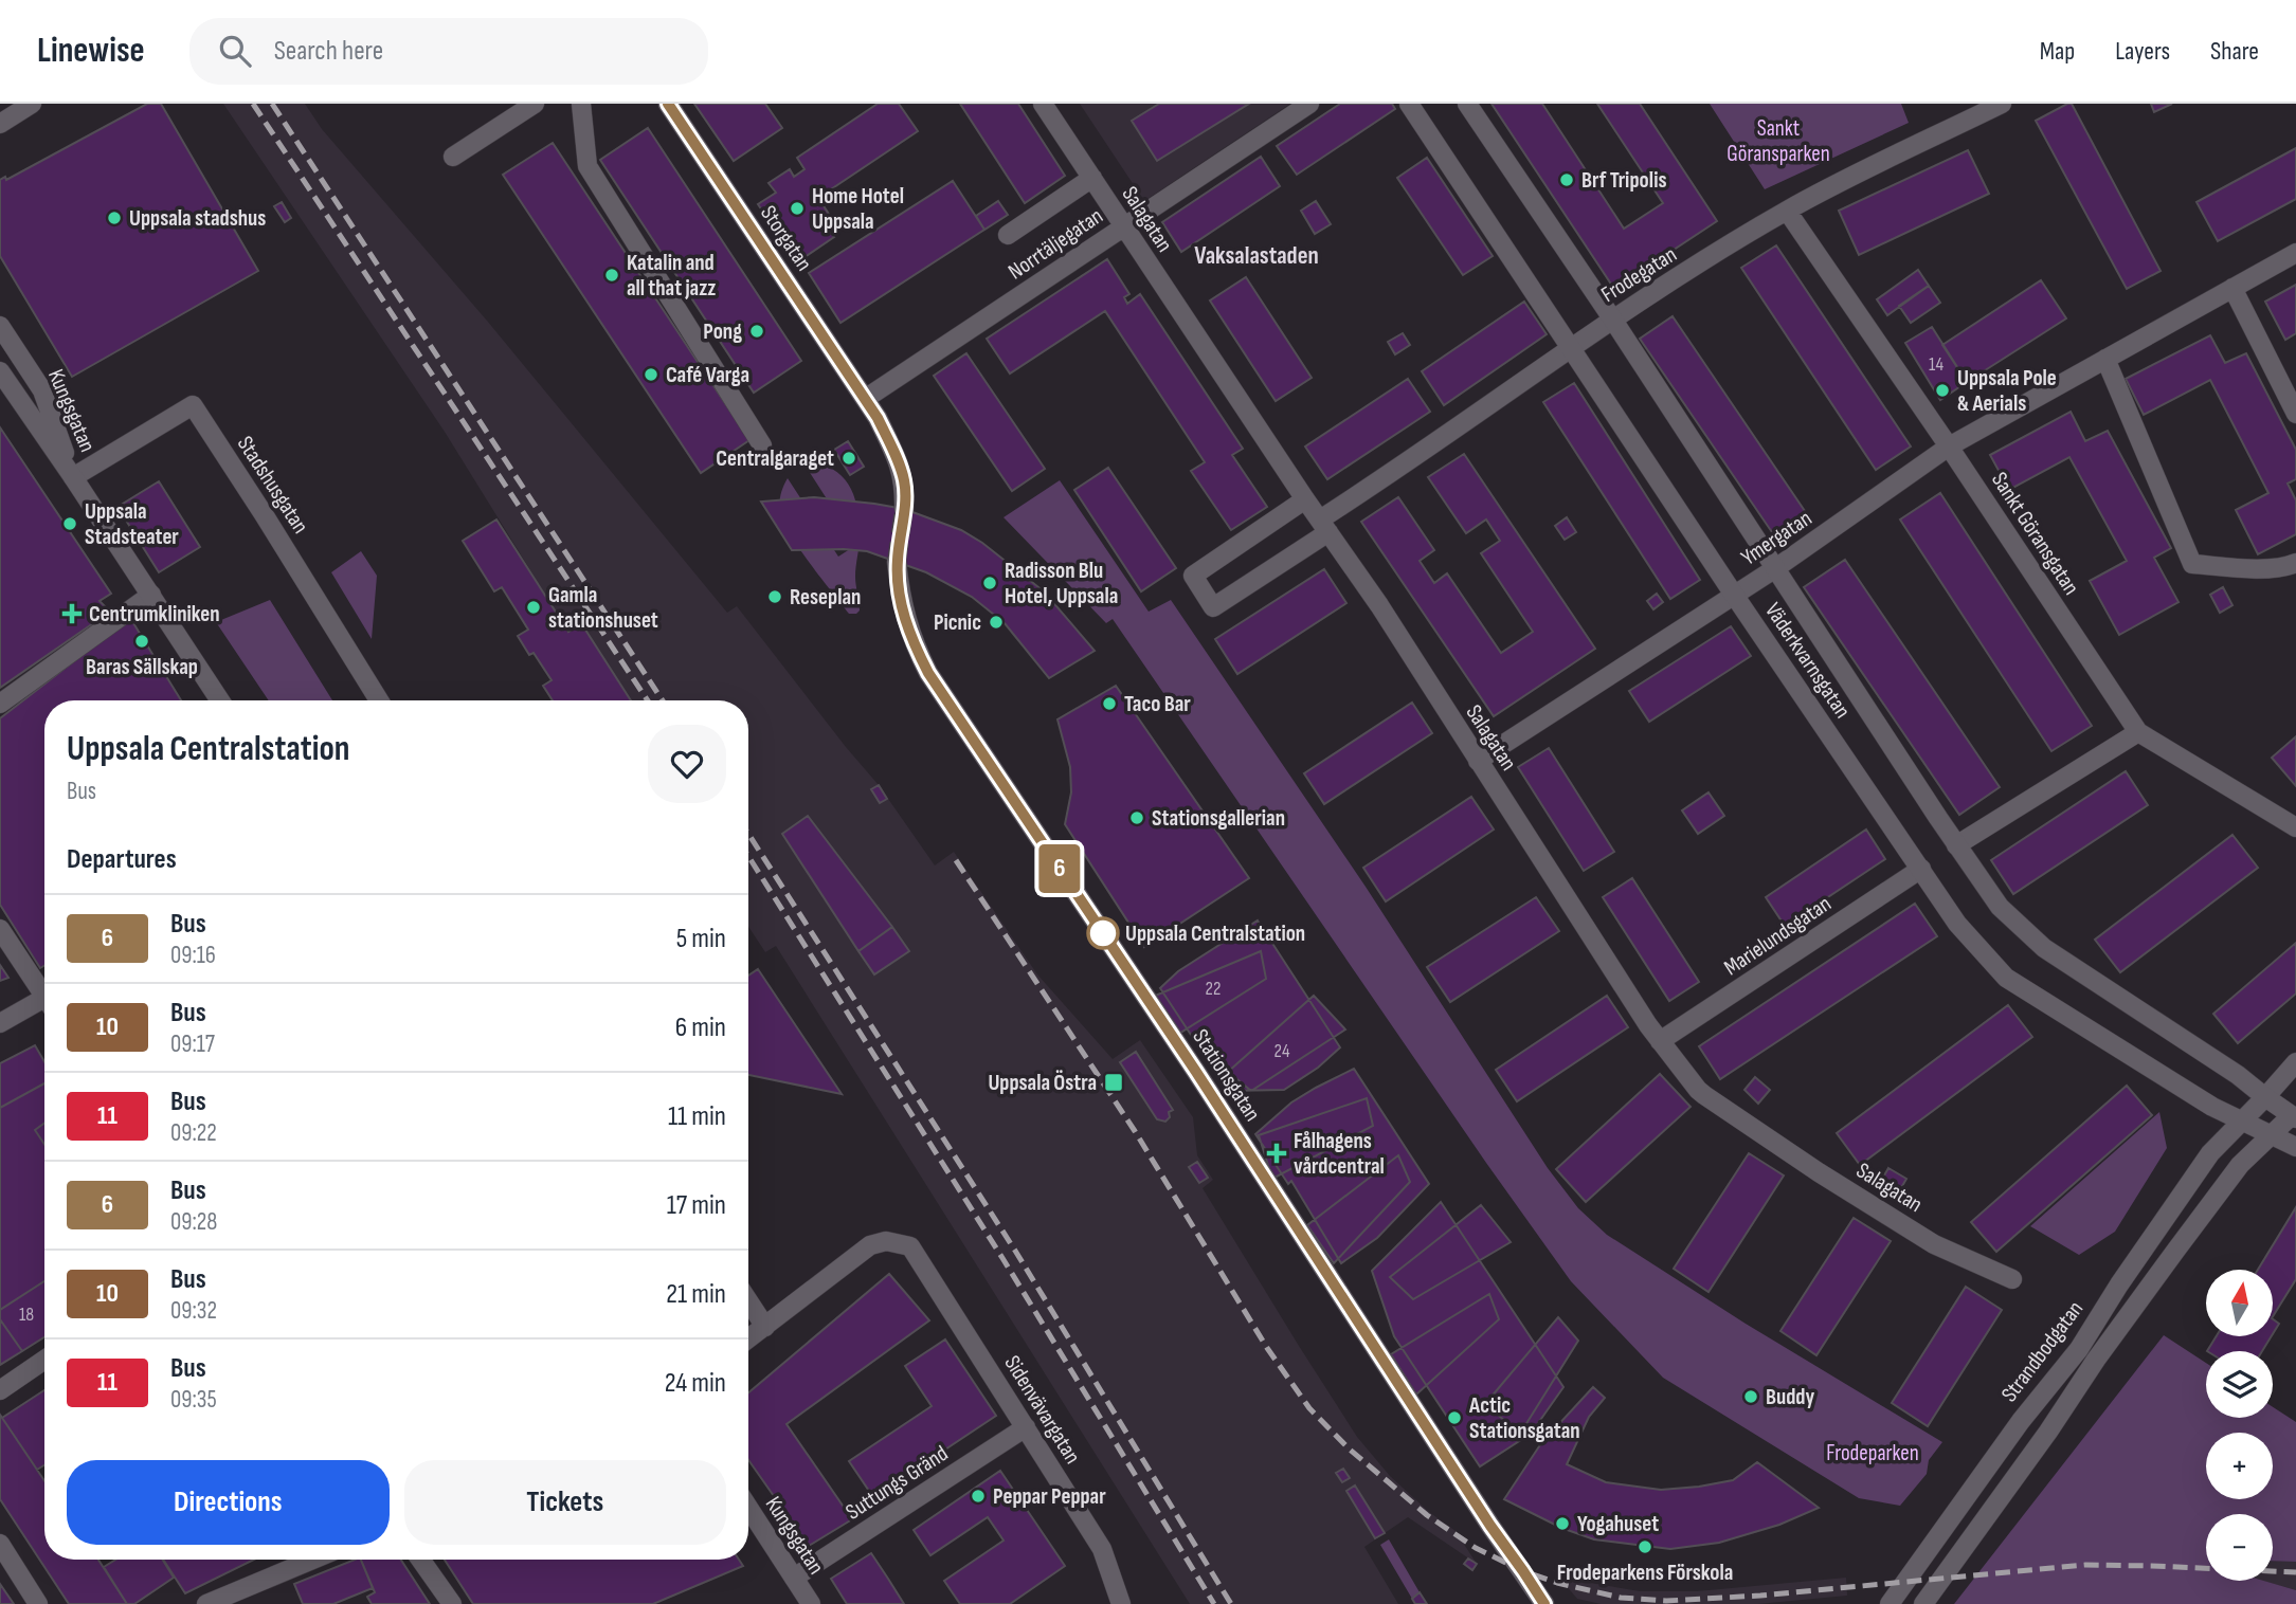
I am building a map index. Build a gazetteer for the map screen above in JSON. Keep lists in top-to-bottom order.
{
  "streets": {
    "street": [
      "Salagatan",
      "Storgatan",
      "Norrtäljegatan",
      "Frodegatan",
      "Kungsgatan",
      "Stadshusgatan",
      "Sankt Göransgatan",
      "Ymergatan",
      "Väderkvarnsgatan",
      "Marielundsgatan",
      "Stationsgatan",
      "Strandbodgatan",
      "Sidenvävargatan",
      "Suttungs Gränd"
    ]
  },
  "crossings": [
    ["Salagatan", "Norrtäljegatan"],
    ["Salagatan", "Frodegatan"],
    ["Salagatan", "Ymergatan"],
    ["Salagatan", "Marielundsgatan"],
    ["Storgatan", "Norrtäljegatan"],
    ["Frodegatan", "Sankt Göransgatan"],
    ["Frodegatan", "Väderkvarnsgatan"],
    ["Kungsgatan", "Stadshusgatan"],
    ["Kungsgatan", "Suttungs Gränd"],
    ["Sankt Göransgatan", "Ymergatan"],
    ["Ymergatan", "Väderkvarnsgatan"],
    ["Väderkvarnsgatan", "Marielundsgatan"],
    ["Väderkvarnsgatan", "Strandbodgatan"],
    ["Sidenvävargatan", "Suttungs Gränd"]
  ],
  "districts": ["Vaksalastaden"],
  "parks": ["Sankt Göransparken", "Frodeparken"],
  "places": {
    "other": [
      "Brf Tripolis",
      "Home Hotel Uppsala",
      "Uppsala stadshus",
      "Katalin and all that jazz",
      "Pong",
      "Café Varga",
      "Uppsala Pole & Aerials",
      "Centralgaraget",
      "Uppsala Stadsteater",
      "Radisson Blu Hotel, Uppsala",
      "Reseplan",
      "Gamla stationshuset",
      "Picnic",
      "Baras Sällskap",
      "Taco Bar",
      "Stationsgallerian",
      "Uppsala Centralstation",
      "Buddy",
      "Actic Stationsgatan",
      "Peppar Peppar",
      "Yogahuset",
      "Frodeparkens Förskola"
    ],
    "health": ["Centrumkliniken", "Fålhagens vårdcentral"],
    "transit": ["Uppsala Östra"]
  },
  "lines": ["bus line 6"],
  "house_numbers": [
    "14",
    "22",
    "24",
    "18"
  ],
  "north": "top",
  "page": {
    "header": "Linewise",
    "search": "Search here",
    "nav": ["Map", "Layers", "Share"],
    "on_map": "6",
    "heading": [
      ["Uppsala Centralstation", "Bus"],
      "Departures"
    ],
    "list": [
      {
        "mark": "6",
        "name": "Bus",
        "note": "09:16",
        "value": "5 min"
      },
      {
        "mark": "10",
        "name": "Bus",
        "note": "09:17",
        "value": "6 min"
      },
      {
        "mark": "11",
        "name": "Bus",
        "note": "09:22",
        "value": "11 min"
      },
      {
        "mark": "6",
        "name": "Bus",
        "note": "09:28",
        "value": "17 min"
      },
      {
        "mark": "10",
        "name": "Bus",
        "note": "09:32",
        "value": "21 min"
      },
      {
        "mark": "11",
        "name": "Bus",
        "note": "09:35",
        "value": "24 min"
      }
    ],
    "map_buttons": ["+", "−"],
    "buttons": ["Directions", "Tickets"]
  }
}
